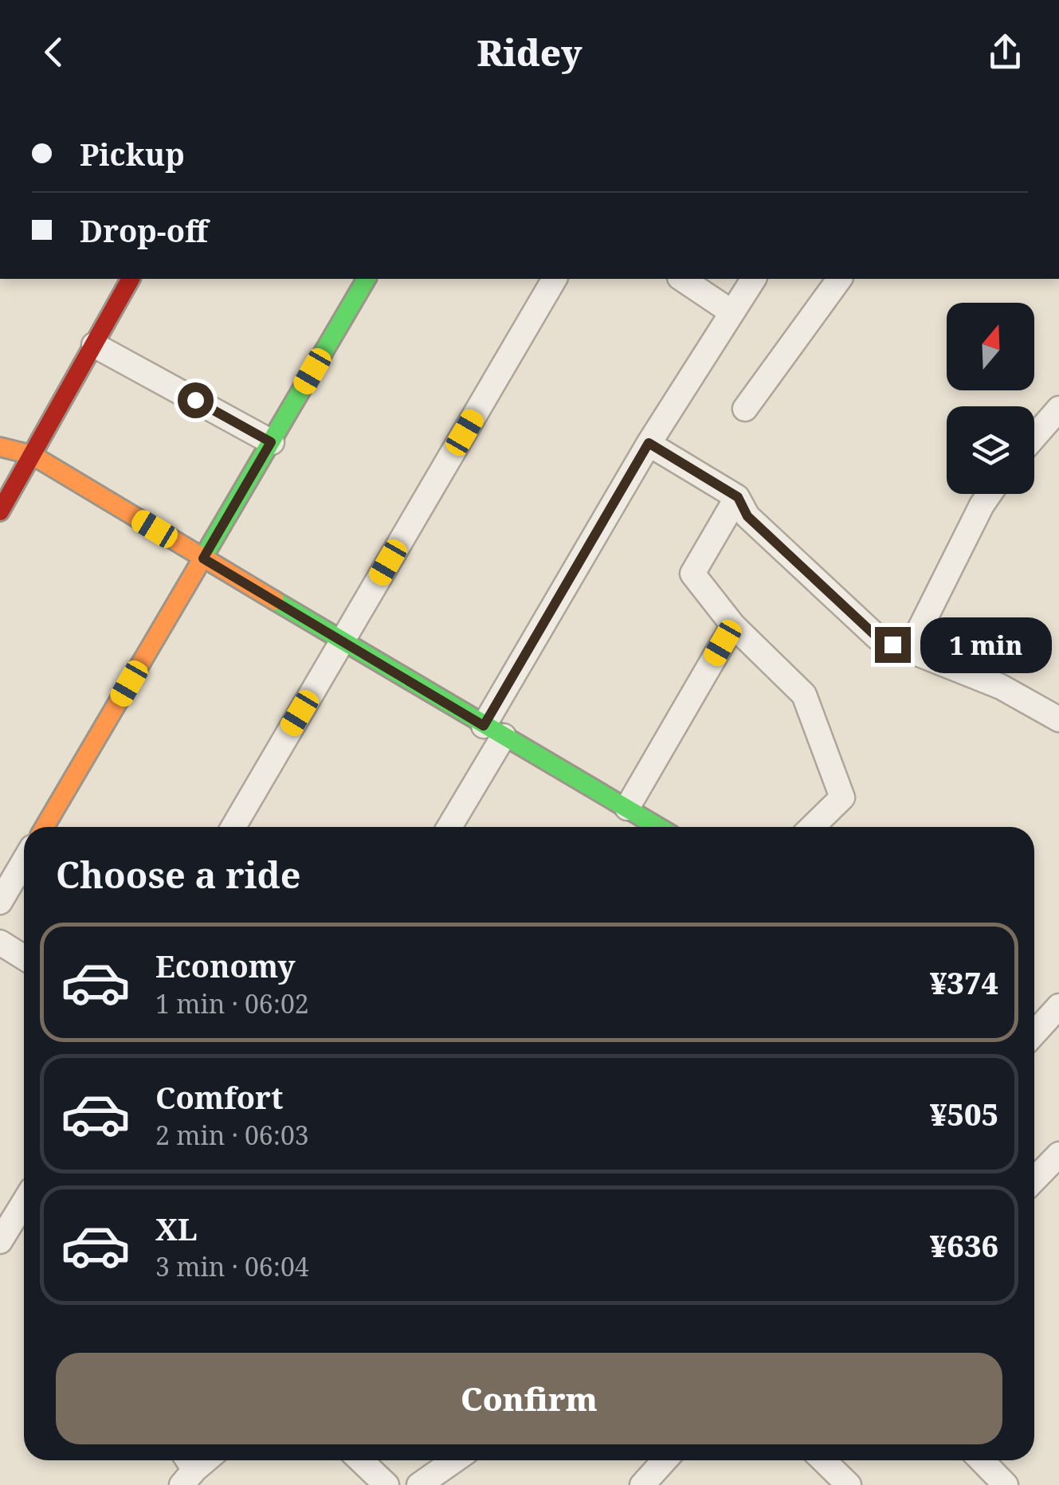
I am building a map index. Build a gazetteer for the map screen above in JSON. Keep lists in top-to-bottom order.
{
  "north": "top",
  "page": {
    "header": "Ridey",
    "banner": ["Pickup", "Drop-off"],
    "bubble": "1 min",
    "heading": "Choose a ride",
    "list": [
      {
        "name": "Economy",
        "note": "1 min · 06:02",
        "value": "¥374"
      },
      {
        "name": "Comfort",
        "note": "2 min · 06:03",
        "value": "¥505"
      },
      {
        "name": "XL",
        "note": "3 min · 06:04",
        "value": "¥636"
      }
    ],
    "buttons": "Confirm"
  }
}
